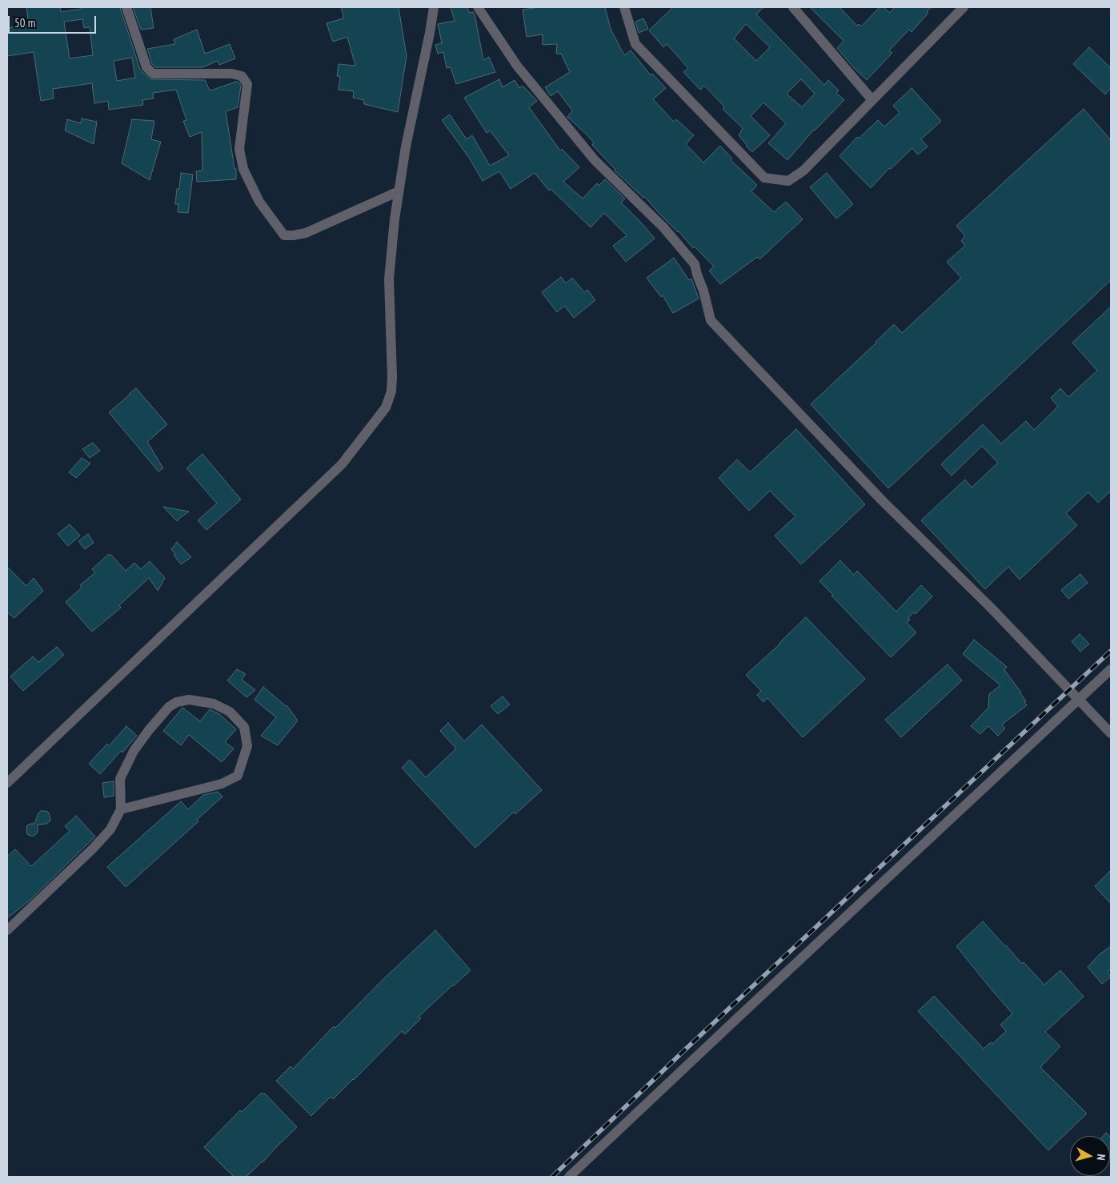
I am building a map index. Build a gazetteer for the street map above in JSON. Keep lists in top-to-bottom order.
{
  "scale_bar": "50 m",
  "north": "right"
}
